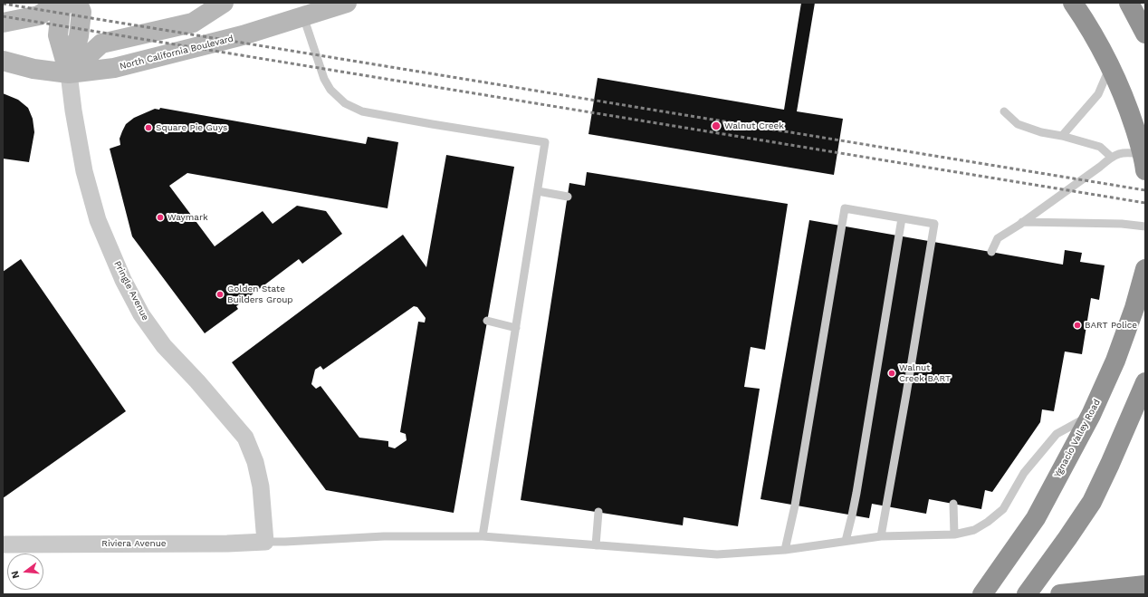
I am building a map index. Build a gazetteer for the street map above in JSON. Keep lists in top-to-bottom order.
{
  "streets": {
    "highway": ["Ygnacio Valley Road"],
    "main road": ["North California Boulevard", "Pringle Avenue"],
    "street": ["Riviera Avenue"]
  },
  "crossings": [
    ["North California Boulevard", "Pringle Avenue"],
    ["Pringle Avenue", "Riviera Avenue"]
  ],
  "places": [
    "Walnut Creek",
    "Square Pie Guys",
    "Waymark",
    "Golden State Builders Group",
    "BART Police",
    "Walnut Creek BART"
  ],
  "north": "left"
}
